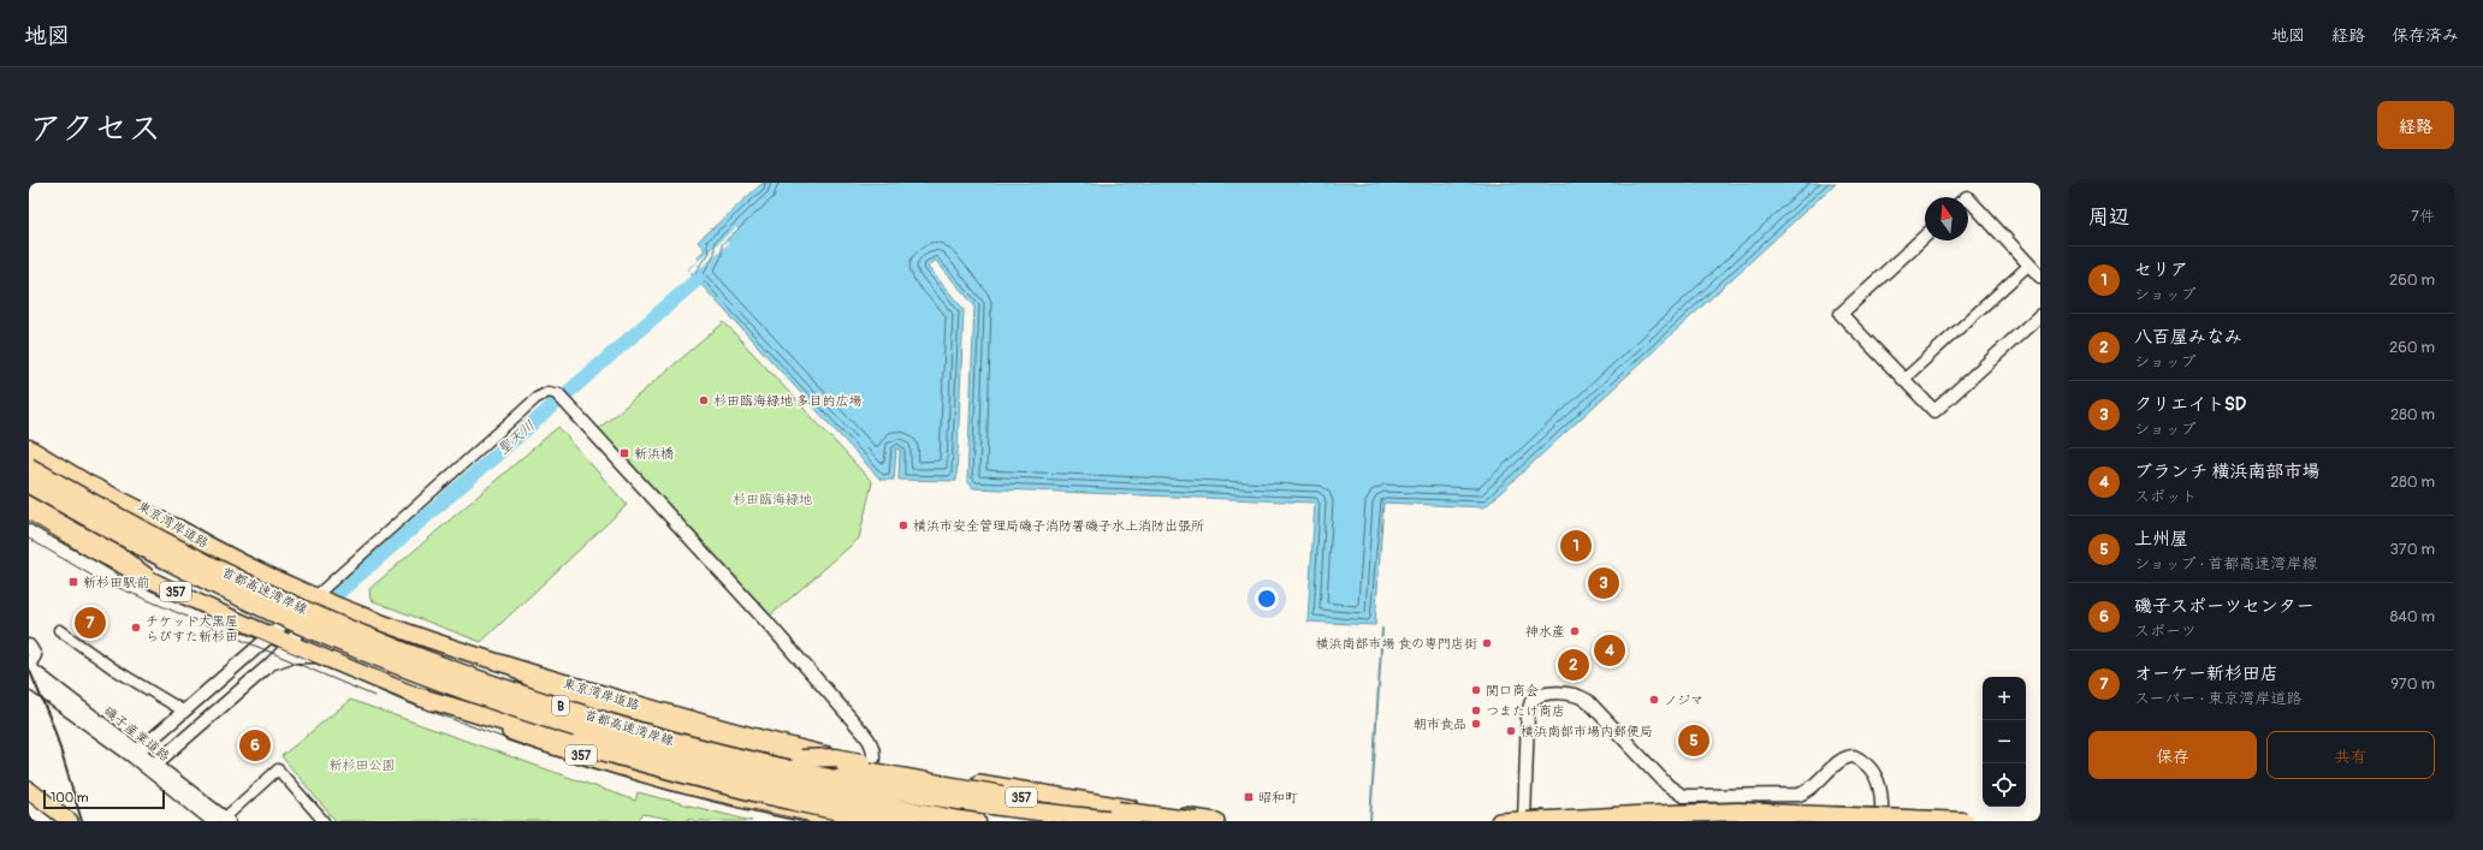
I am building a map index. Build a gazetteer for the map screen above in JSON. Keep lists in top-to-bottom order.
{
  "streets": {
    "highway": [
      "東京湾岸道路",
      "首都高速湾岸線",
      "357",
      "B"
    ],
    "street": ["磯子産業道路"]
  },
  "crossings": [
    ["東京湾岸道路", "357"],
    ["首都高速湾岸線", "B"],
    ["357", "B"]
  ],
  "water": ["聖天川"],
  "parks": ["杉田臨海緑地", "新杉田公園"],
  "places": {
    "other": [
      "杉田臨海緑地 多目的広場",
      "横浜市安全管理局磯子消防署磯子水上消防出張所",
      "チケット大黒屋 らびすた新杉田",
      "神水産",
      "横浜南部市場 食の専門店街",
      "関口商会",
      "ノジマ",
      "つまたけ商店",
      "朝市食品",
      "横浜南部市場内郵便局"
    ],
    "transit": ["新浜橋", "新杉田駅前", "昭和町"]
  },
  "scale_bar": "100 m",
  "north": "top",
  "page": {
    "header": "地図",
    "nav": ["地図", "経路", "保存済み"],
    "title": "アクセス",
    "buttons": [
      "経路",
      ["保存", "共有"]
    ],
    "heading": ["周辺", "7件"],
    "list": [
      {
        "mark": "1",
        "name": "セリア",
        "note": "ショップ",
        "value": "260 m"
      },
      {
        "mark": "2",
        "name": "八百屋みなみ",
        "note": "ショップ",
        "value": "260 m"
      },
      {
        "mark": "3",
        "name": "クリエイトSD",
        "note": "ショップ",
        "value": "280 m"
      },
      {
        "mark": "4",
        "name": "ブランチ 横浜南部市場",
        "note": "スポット",
        "value": "280 m"
      },
      {
        "mark": "5",
        "name": "上州屋",
        "note": "ショップ · 首都高速湾岸線",
        "value": "370 m"
      },
      {
        "mark": "6",
        "name": "磯子スポーツセンター",
        "note": "スポーツ",
        "value": "840 m"
      },
      {
        "mark": "7",
        "name": "オーケー新杉田店",
        "note": "スーパー · 東京湾岸道路",
        "value": "970 m"
      }
    ],
    "pins": [
      "1",
      "3",
      "7",
      "4",
      "2",
      "5",
      "6"
    ],
    "map_buttons": ["+", "−"],
    "scale": "100 m"
  }
}
